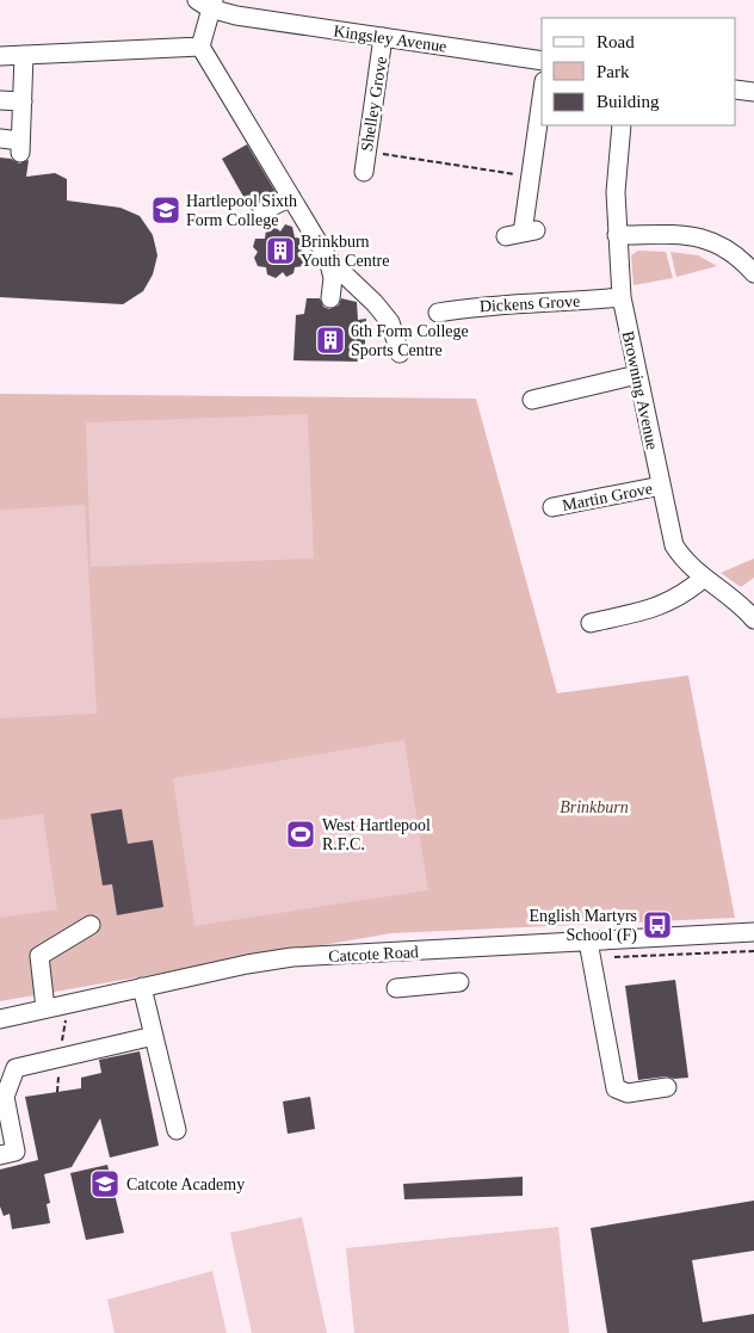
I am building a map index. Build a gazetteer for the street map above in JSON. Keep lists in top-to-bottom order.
{
  "streets": {
    "street": [
      "Kingsley Avenue",
      "Shelley Grove",
      "Dickens Grove",
      "Browning Avenue",
      "Martin Grove",
      "Catcote Road"
    ]
  },
  "crossings": [
    ["Kingsley Avenue", "Shelley Grove"],
    ["Dickens Grove", "Browning Avenue"],
    ["Browning Avenue", "Martin Grove"]
  ],
  "parks": ["Brinkburn"],
  "places": {
    "school or university": ["Hartlepool Sixth Form College", "Catcote Academy"],
    "building": ["Brinkburn Youth Centre", "6th Form College Sports Centre"],
    "sports": ["West Hartlepool R.F.C."],
    "bus stop": ["English Martyrs School (F)"]
  },
  "legend": ["Road", "Park", "Building"]
}
